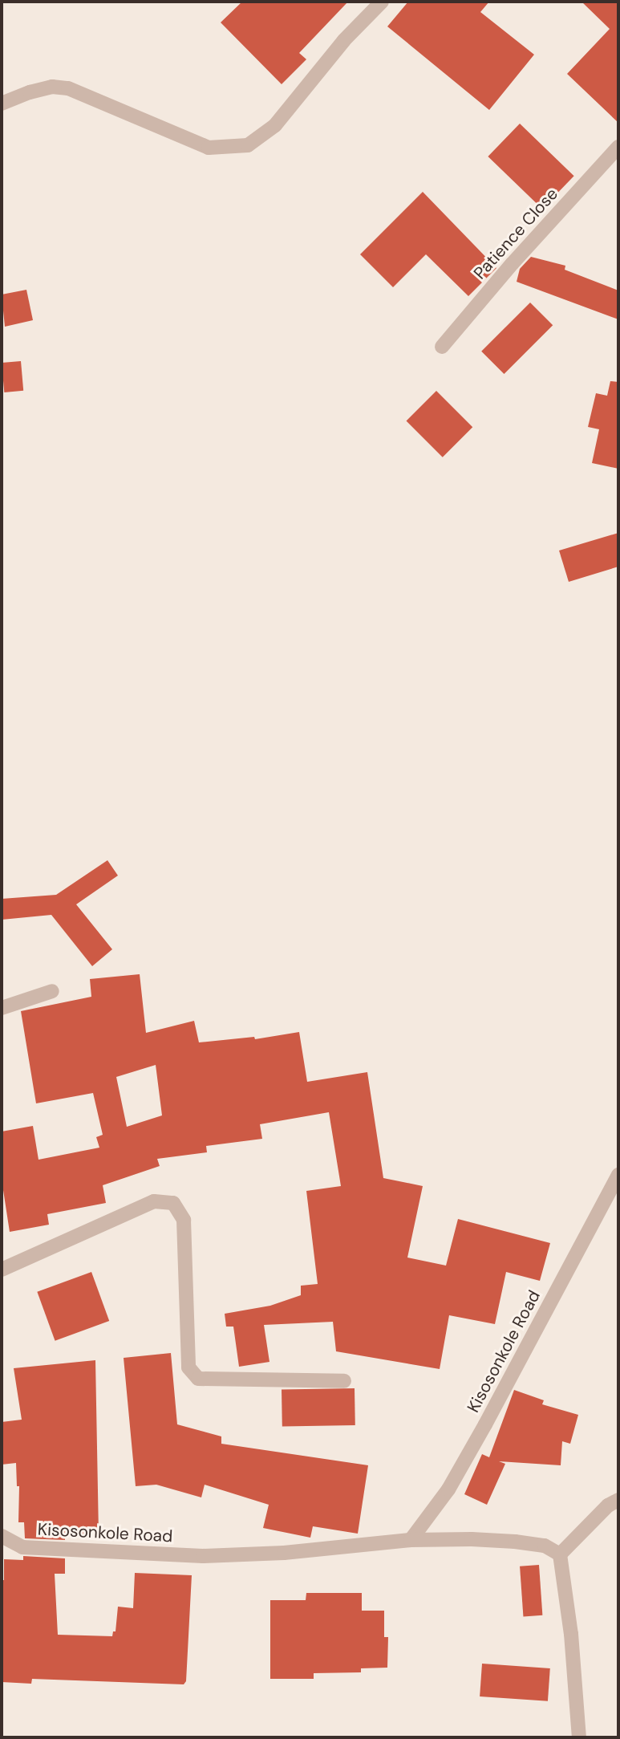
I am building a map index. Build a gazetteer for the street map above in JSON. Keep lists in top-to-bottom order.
{
  "streets": {
    "street": ["Patience Close", "Kisosonkole Road"]
  }
}
